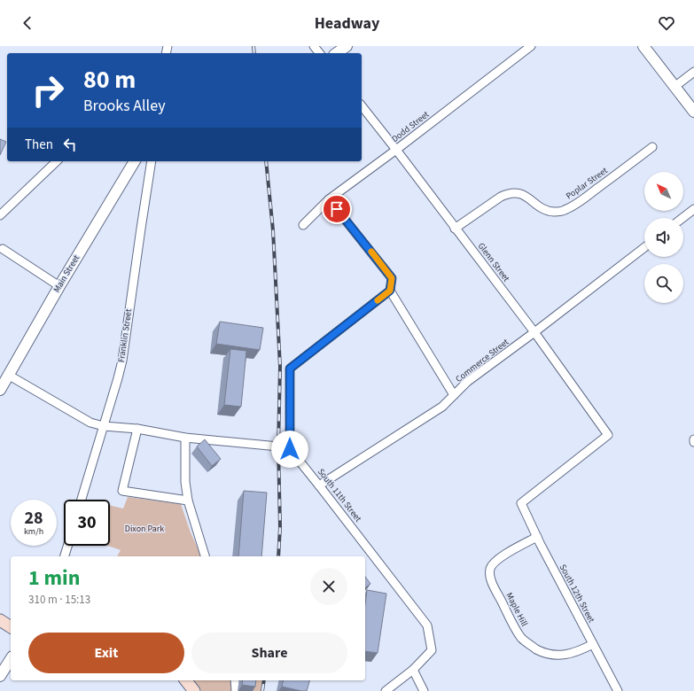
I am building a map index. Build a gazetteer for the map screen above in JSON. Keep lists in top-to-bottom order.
{
  "streets": {
    "street": [
      "Dodd Street",
      "Poplar Street",
      "Glenn Street",
      "Main Street",
      "Franklin Street",
      "Commerce Street",
      "South 11th Street",
      "South 12th Street",
      "Maple Hill"
    ]
  },
  "crossings": [
    ["Dodd Street", "Glenn Street"],
    ["Poplar Street", "Glenn Street"],
    ["Glenn Street", "Commerce Street"],
    ["Glenn Street", "South 12th Street"],
    ["Commerce Street", "South 11th Street"],
    ["South 12th Street", "Maple Hill"]
  ],
  "parks": ["Dixon Park"],
  "north": "top left",
  "page": {
    "header": "Headway",
    "turn": ["80 m", "Brooks Alley"],
    "then": "Then",
    "speed": "28 km/h",
    "limit": "30",
    "heading": ["1 min", "310 m · 15:13"],
    "buttons": ["Exit", "Share"]
  }
}
